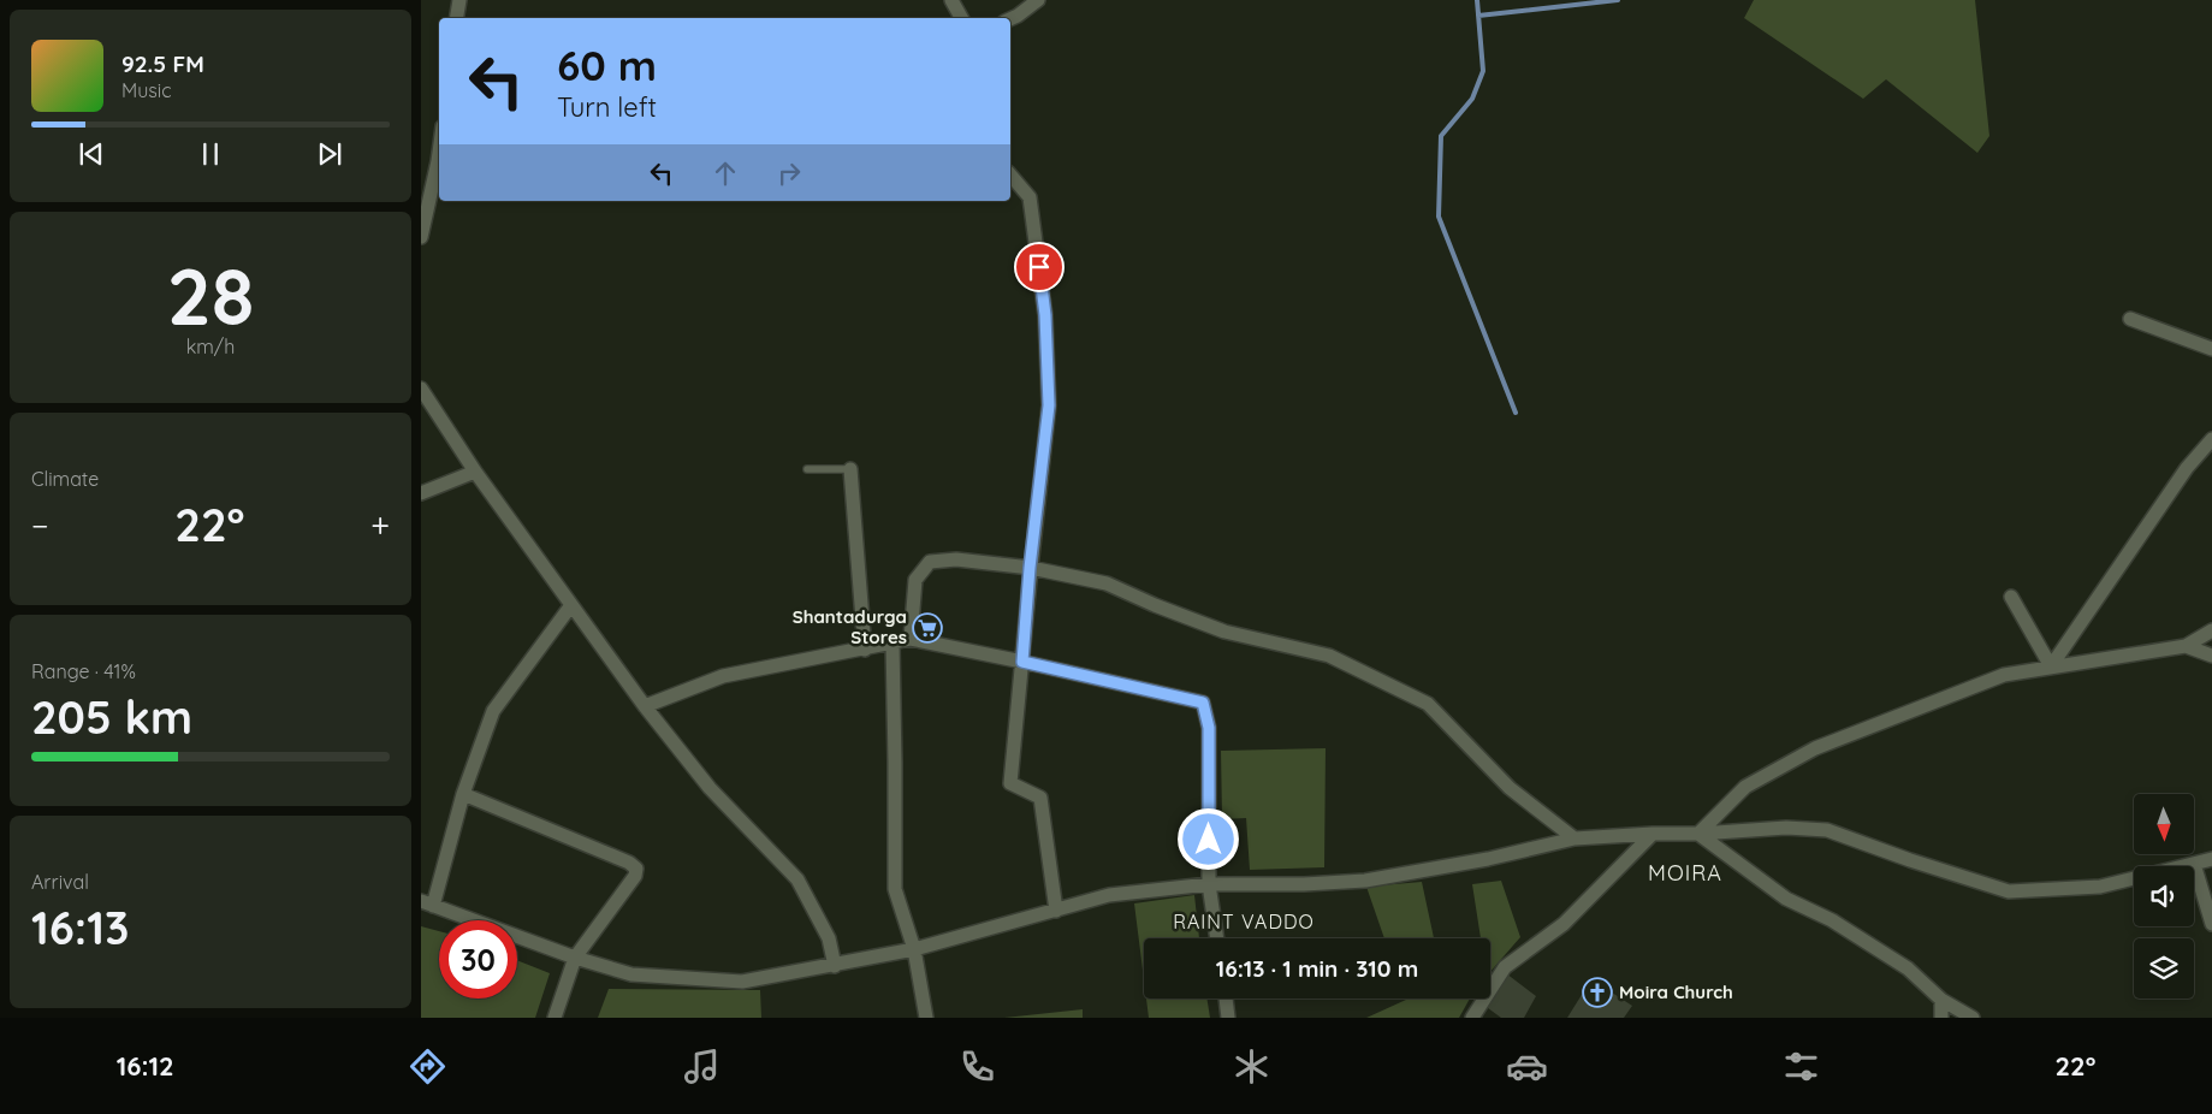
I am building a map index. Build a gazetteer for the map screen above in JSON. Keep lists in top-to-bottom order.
{
  "districts": ["MOIRA", "RAINT VADDO"],
  "places": {
    "supermarket": ["Shantadurga Stores"],
    "church": ["Moira Church"]
  },
  "north": "bottom",
  "page": {
    "turn": ["60 m", "Turn left"],
    "song": ["92.5 FM", "Music"],
    "tile": [
      ["28", "km/h"],
      "Climate",
      ["Range · 41%", "205 km"],
      ["Arrival", "16:13"]
    ],
    "heat": ["−", "22°", "+"],
    "limit": "30",
    "trip": "16:13 · 1 min · 310 m",
    "tabs": ["16:12", "22°"]
  }
}
